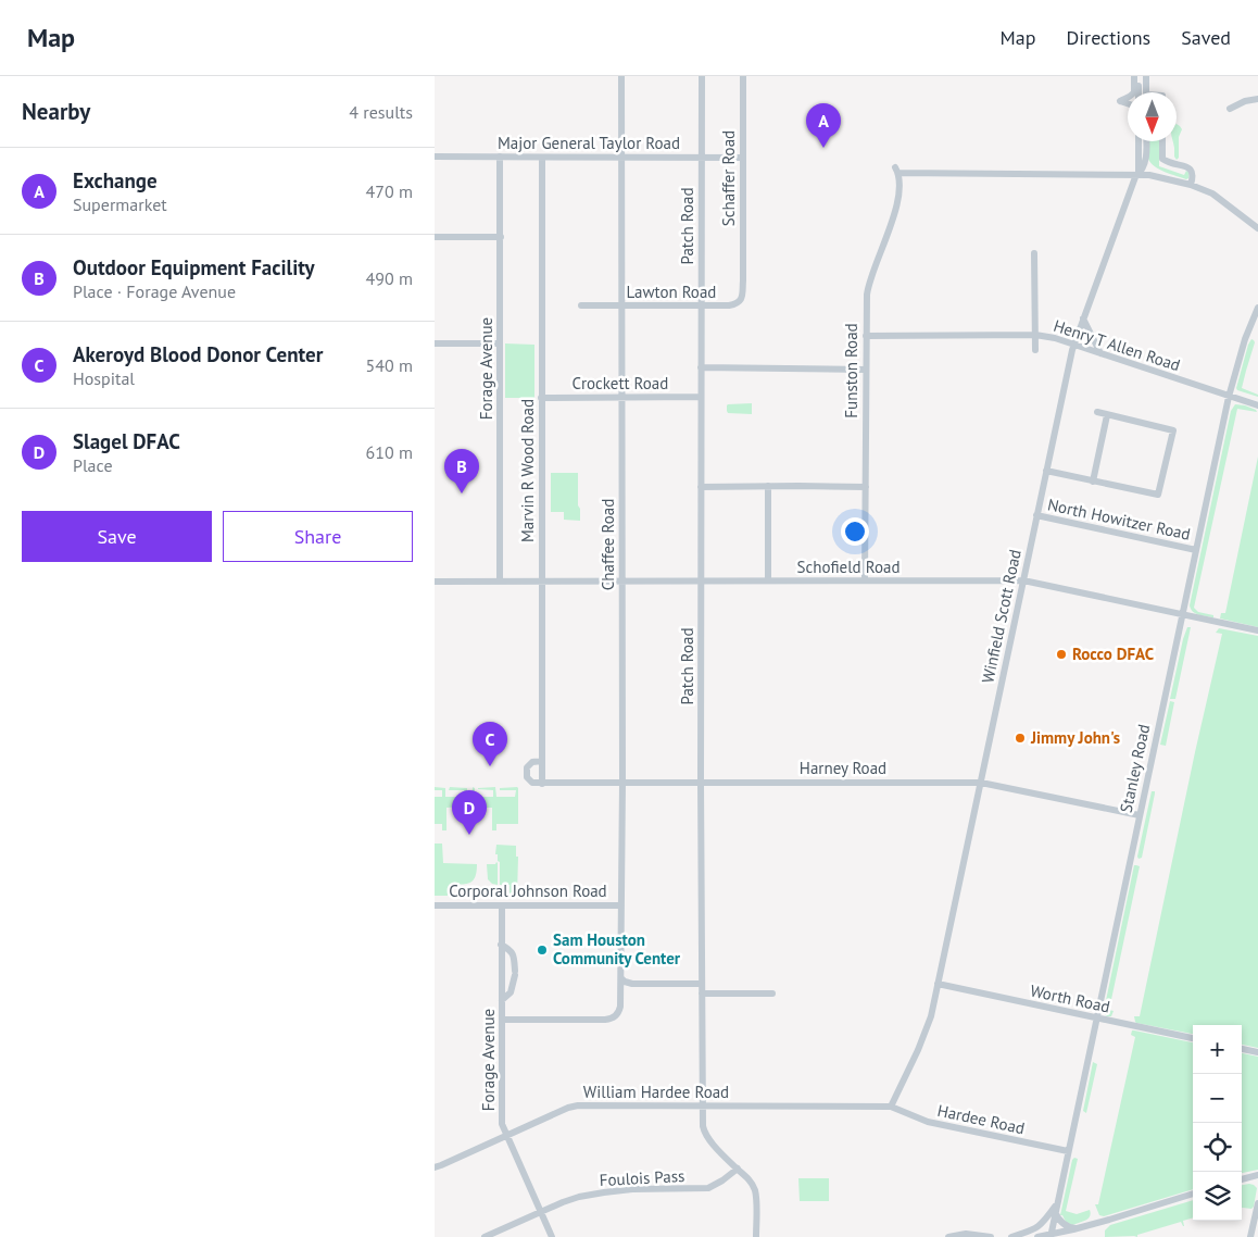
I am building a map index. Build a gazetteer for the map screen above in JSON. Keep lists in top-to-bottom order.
{
  "streets": {
    "street": [
      "Major General Taylor Road",
      "Schaffer Road",
      "Patch Road",
      "Lawton Road",
      "Henry T Allen Road",
      "Forage Avenue",
      "Funston Road",
      "Crockett Road",
      "Marvin R Wood Road",
      "North Howitzer Road",
      "Chaffee Road",
      "Schofield Road",
      "Winfield Scott Road",
      "Harney Road",
      "Stanley Road",
      "Corporal Johnson Road",
      "Worth Road",
      "William Hardee Road",
      "Hardee Road",
      "Foulois Pass"
    ]
  },
  "crossings": [
    ["Major General Taylor Road", "Schaffer Road"],
    ["Major General Taylor Road", "Patch Road"],
    ["Major General Taylor Road", "Forage Avenue"],
    ["Major General Taylor Road", "Marvin R Wood Road"],
    ["Major General Taylor Road", "Chaffee Road"],
    ["Schaffer Road", "Lawton Road"],
    ["Patch Road", "Lawton Road"],
    ["Patch Road", "Crockett Road"],
    ["Patch Road", "Schofield Road"],
    ["Patch Road", "Harney Road"],
    ["Patch Road", "William Hardee Road"],
    ["Patch Road", "Foulois Pass"],
    ["Lawton Road", "Chaffee Road"],
    ["Henry T Allen Road", "Funston Road"],
    ["Henry T Allen Road", "Winfield Scott Road"],
    ["Henry T Allen Road", "Stanley Road"],
    ["Forage Avenue", "Chaffee Road"],
    ["Forage Avenue", "Schofield Road"],
    ["Forage Avenue", "Corporal Johnson Road"],
    ["Forage Avenue", "William Hardee Road"],
    ["Forage Avenue", "Foulois Pass"],
    ["Funston Road", "Schofield Road"],
    ["Funston Road", "Winfield Scott Road"],
    ["Crockett Road", "Marvin R Wood Road"],
    ["Crockett Road", "Chaffee Road"],
    ["Marvin R Wood Road", "Schofield Road"],
    ["Marvin R Wood Road", "Harney Road"],
    ["North Howitzer Road", "Winfield Scott Road"],
    ["North Howitzer Road", "Stanley Road"],
    ["Chaffee Road", "Schofield Road"],
    ["Chaffee Road", "Harney Road"],
    ["Chaffee Road", "Corporal Johnson Road"],
    ["Schofield Road", "Winfield Scott Road"],
    ["Schofield Road", "Stanley Road"],
    ["Winfield Scott Road", "Harney Road"],
    ["Winfield Scott Road", "Worth Road"],
    ["Winfield Scott Road", "William Hardee Road"],
    ["Winfield Scott Road", "Hardee Road"],
    ["Harney Road", "Stanley Road"],
    ["Stanley Road", "Worth Road"],
    ["Stanley Road", "Hardee Road"],
    ["William Hardee Road", "Hardee Road"]
  ],
  "places": ["Rocco DFAC", "Jimmy John's", "Sam Houston Community Center"],
  "north": "bottom",
  "page": {
    "header": "Map",
    "nav": ["Map", "Directions", "Saved"],
    "heading": ["Nearby", "4 results"],
    "pins": [
      "A",
      "B",
      "C",
      "D"
    ],
    "list": [
      {
        "mark": "A",
        "name": "Exchange",
        "note": "Supermarket",
        "value": "470 m"
      },
      {
        "mark": "B",
        "name": "Outdoor Equipment Facility",
        "note": "Place · Forage Avenue",
        "value": "490 m"
      },
      {
        "mark": "C",
        "name": "Akeroyd Blood Donor Center",
        "note": "Hospital",
        "value": "540 m"
      },
      {
        "mark": "D",
        "name": "Slagel DFAC",
        "note": "Place",
        "value": "610 m"
      }
    ],
    "buttons": ["Save", "Share"],
    "map_buttons": ["+", "−"]
  }
}
